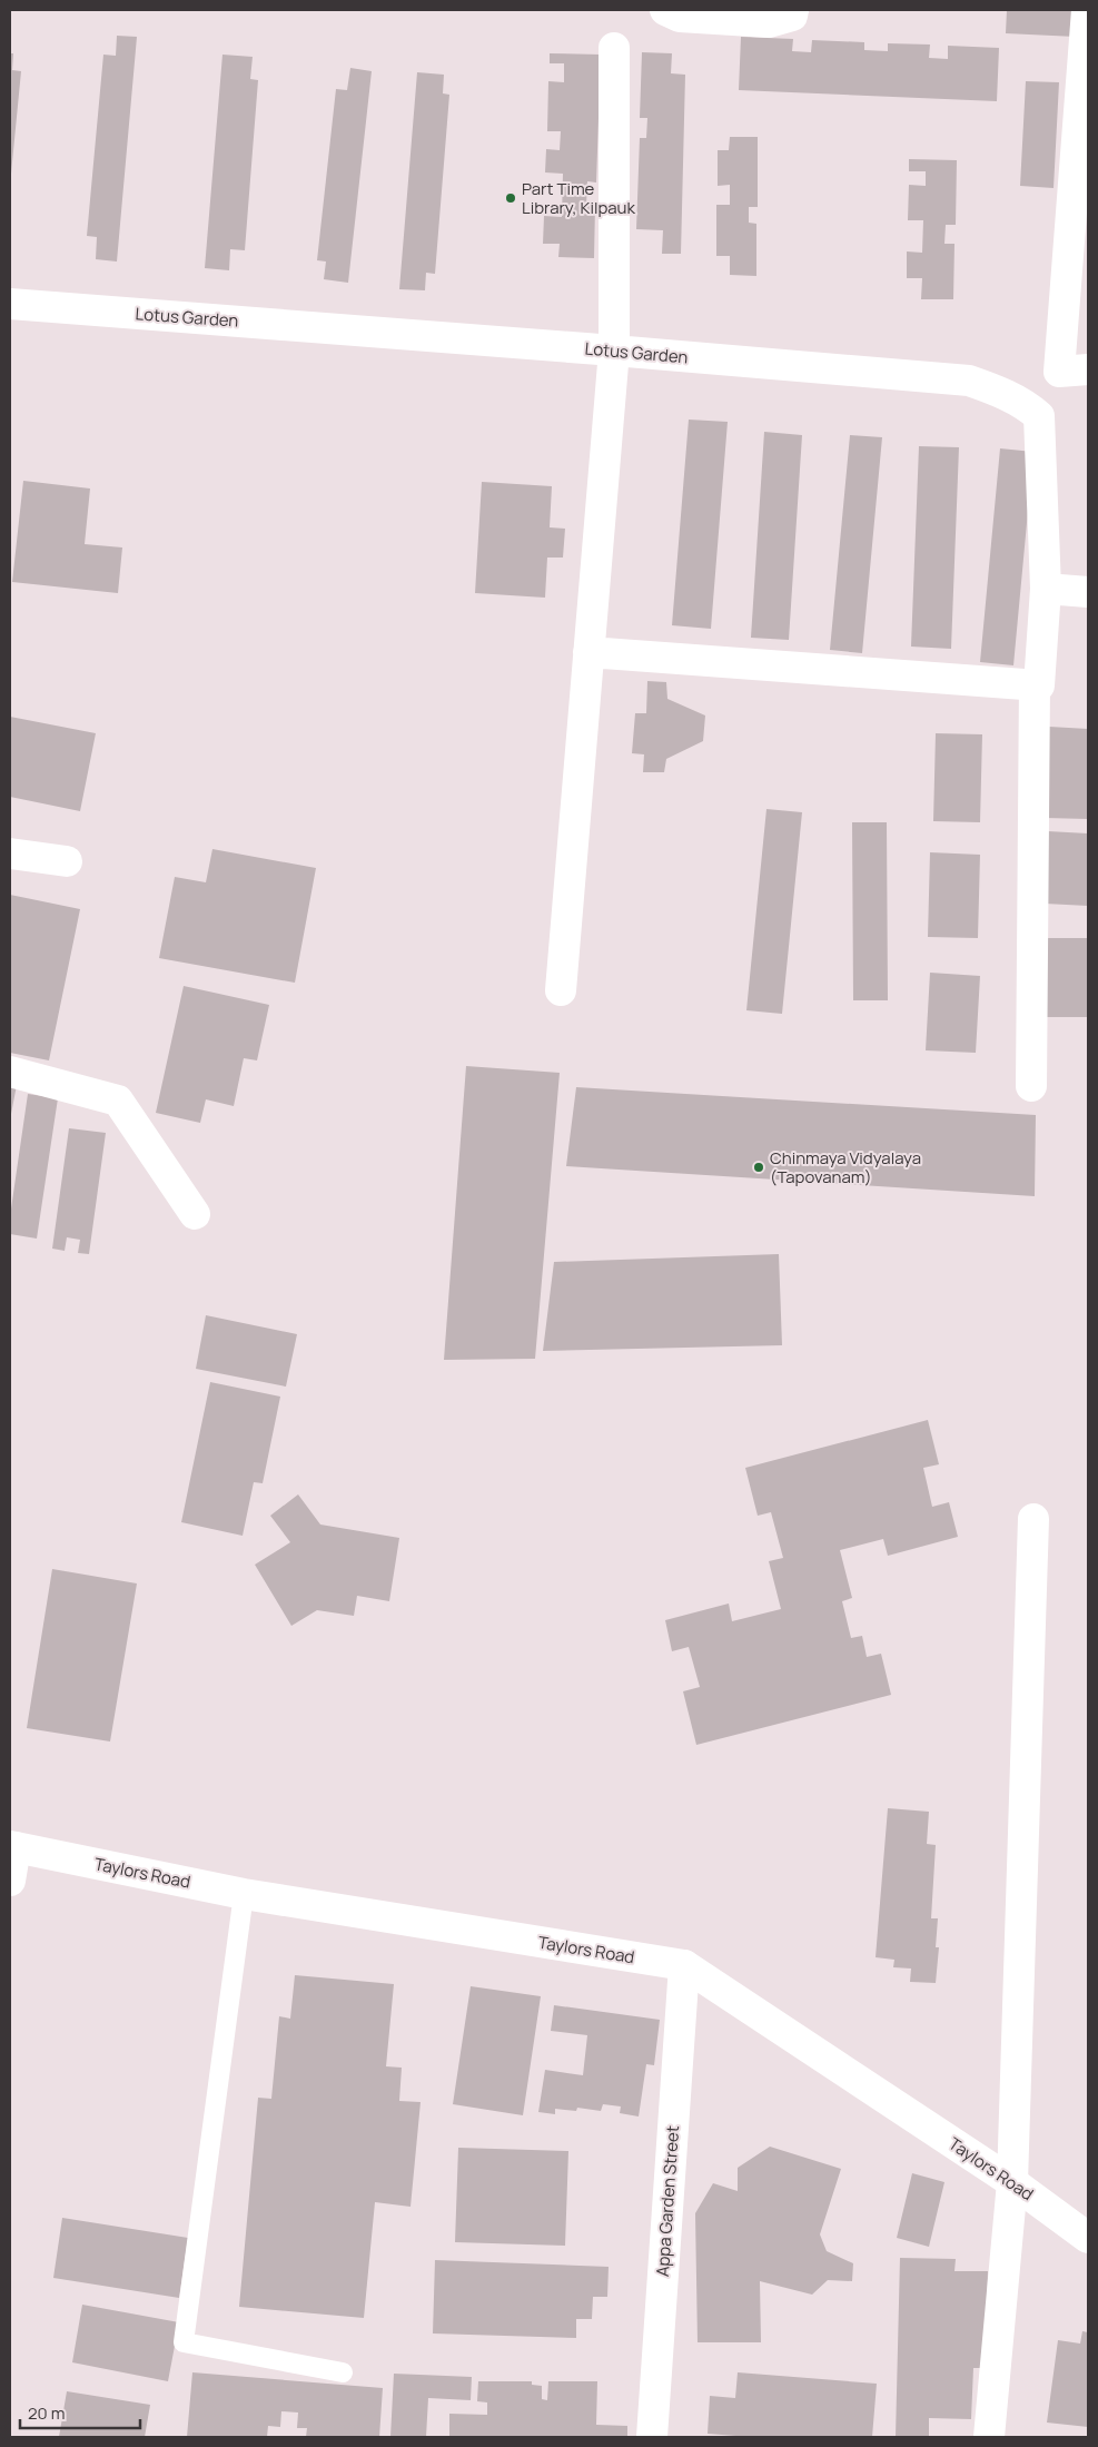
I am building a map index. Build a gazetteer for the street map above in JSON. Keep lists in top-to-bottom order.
{
  "streets": {
    "street": ["Lotus Garden", "Taylors Road", "Appa Garden Street"]
  },
  "crossings": [
    ["Taylors Road", "Appa Garden Street"]
  ],
  "places": ["Part Time Library, Kilpauk", "Chinmaya Vidyalaya (Tapovanam)"],
  "scale_bar": "20 m"
}
